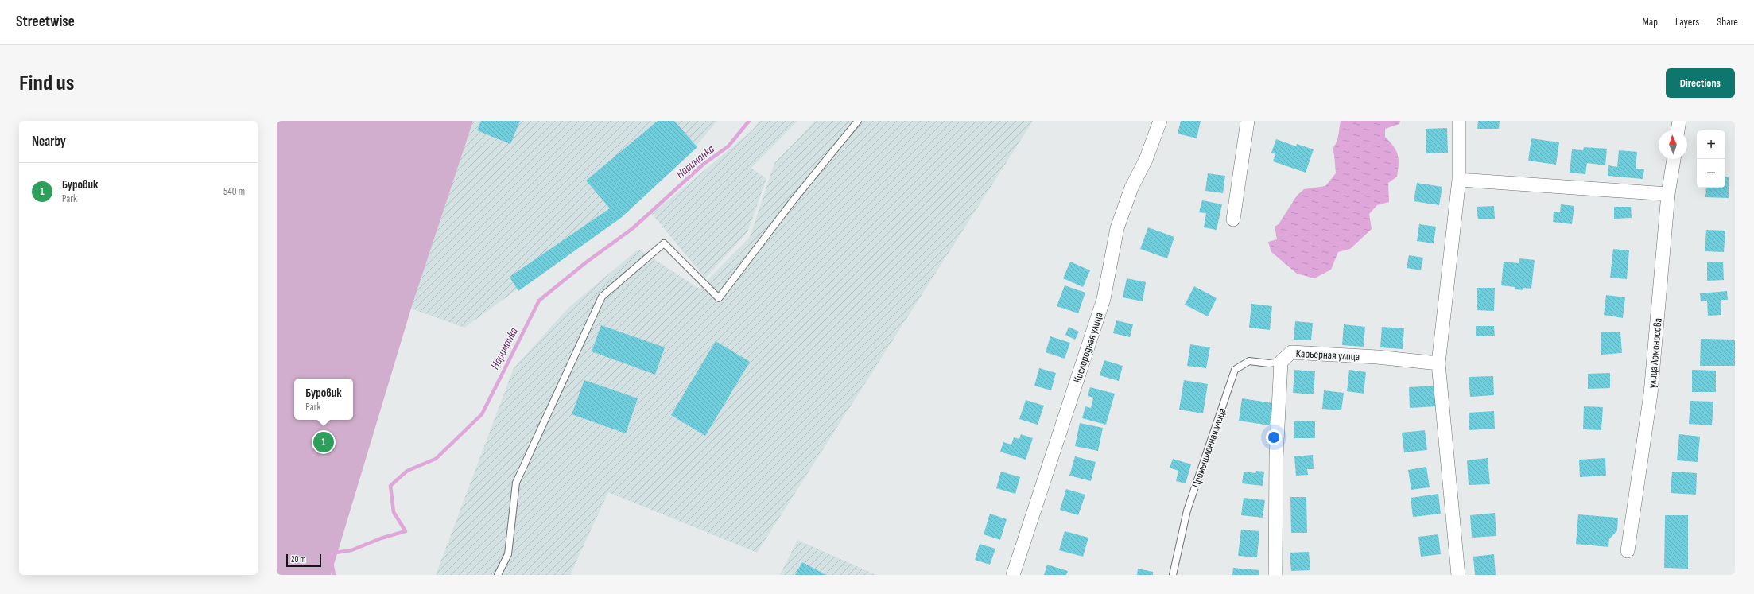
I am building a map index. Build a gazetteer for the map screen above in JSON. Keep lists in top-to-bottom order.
{
  "streets": {
    "street": ["Кислородная улица", "улица Ломоносова", "Карьерная улица"],
    "lane": ["Промышленная улица"]
  },
  "crossings": [
    ["Карьерная улица", "Промышленная улица"]
  ],
  "water": ["Нариманка"],
  "scale_bar": "20 m",
  "north": "top",
  "page": {
    "header": "Streetwise",
    "nav": ["Map", "Layers", "Share"],
    "buttons": "Directions",
    "title": "Find us",
    "heading": "Nearby",
    "map_buttons": ["+", "−"],
    "list": [
      {
        "mark": "1",
        "name": "Буровик",
        "note": "Park",
        "value": "540 m"
      }
    ],
    "popup": ["Буровик", "Park"],
    "pins": "1",
    "scale": "20 m"
  }
}
